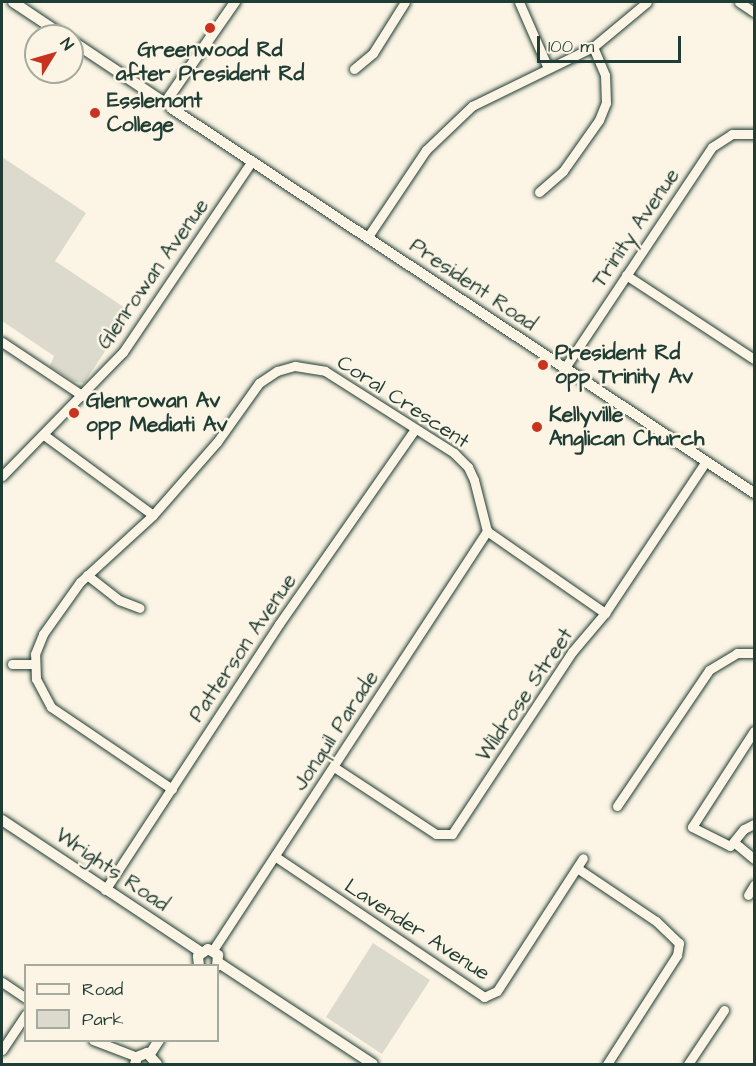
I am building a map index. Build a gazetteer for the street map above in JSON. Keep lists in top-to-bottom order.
{
  "streets": {
    "street": [
      "Trinity Avenue",
      "Glenrowan Avenue",
      "President Road",
      "Coral Crescent",
      "Patterson Avenue",
      "Wildrose Street",
      "Jonquil Parade",
      "Wrights Road",
      "Lavender Avenue"
    ]
  },
  "crossings": [
    ["Trinity Avenue", "President Road"],
    ["Glenrowan Avenue", "President Road"],
    ["President Road", "Wildrose Street"],
    ["Coral Crescent", "Patterson Avenue"],
    ["Coral Crescent", "Jonquil Parade"],
    ["Patterson Avenue", "Wrights Road"],
    ["Wildrose Street", "Jonquil Parade"],
    ["Jonquil Parade", "Lavender Avenue"]
  ],
  "places": [
    "Greenwood Rd after President Rd",
    "Esslemont College",
    "President Rd opp Trinity Av",
    "Glenrowan Av opp Mediati Av",
    "Kellyville Anglican Church"
  ],
  "legend": ["Road", "Park"],
  "scale_bar": "100 m",
  "north": "top right"
}
